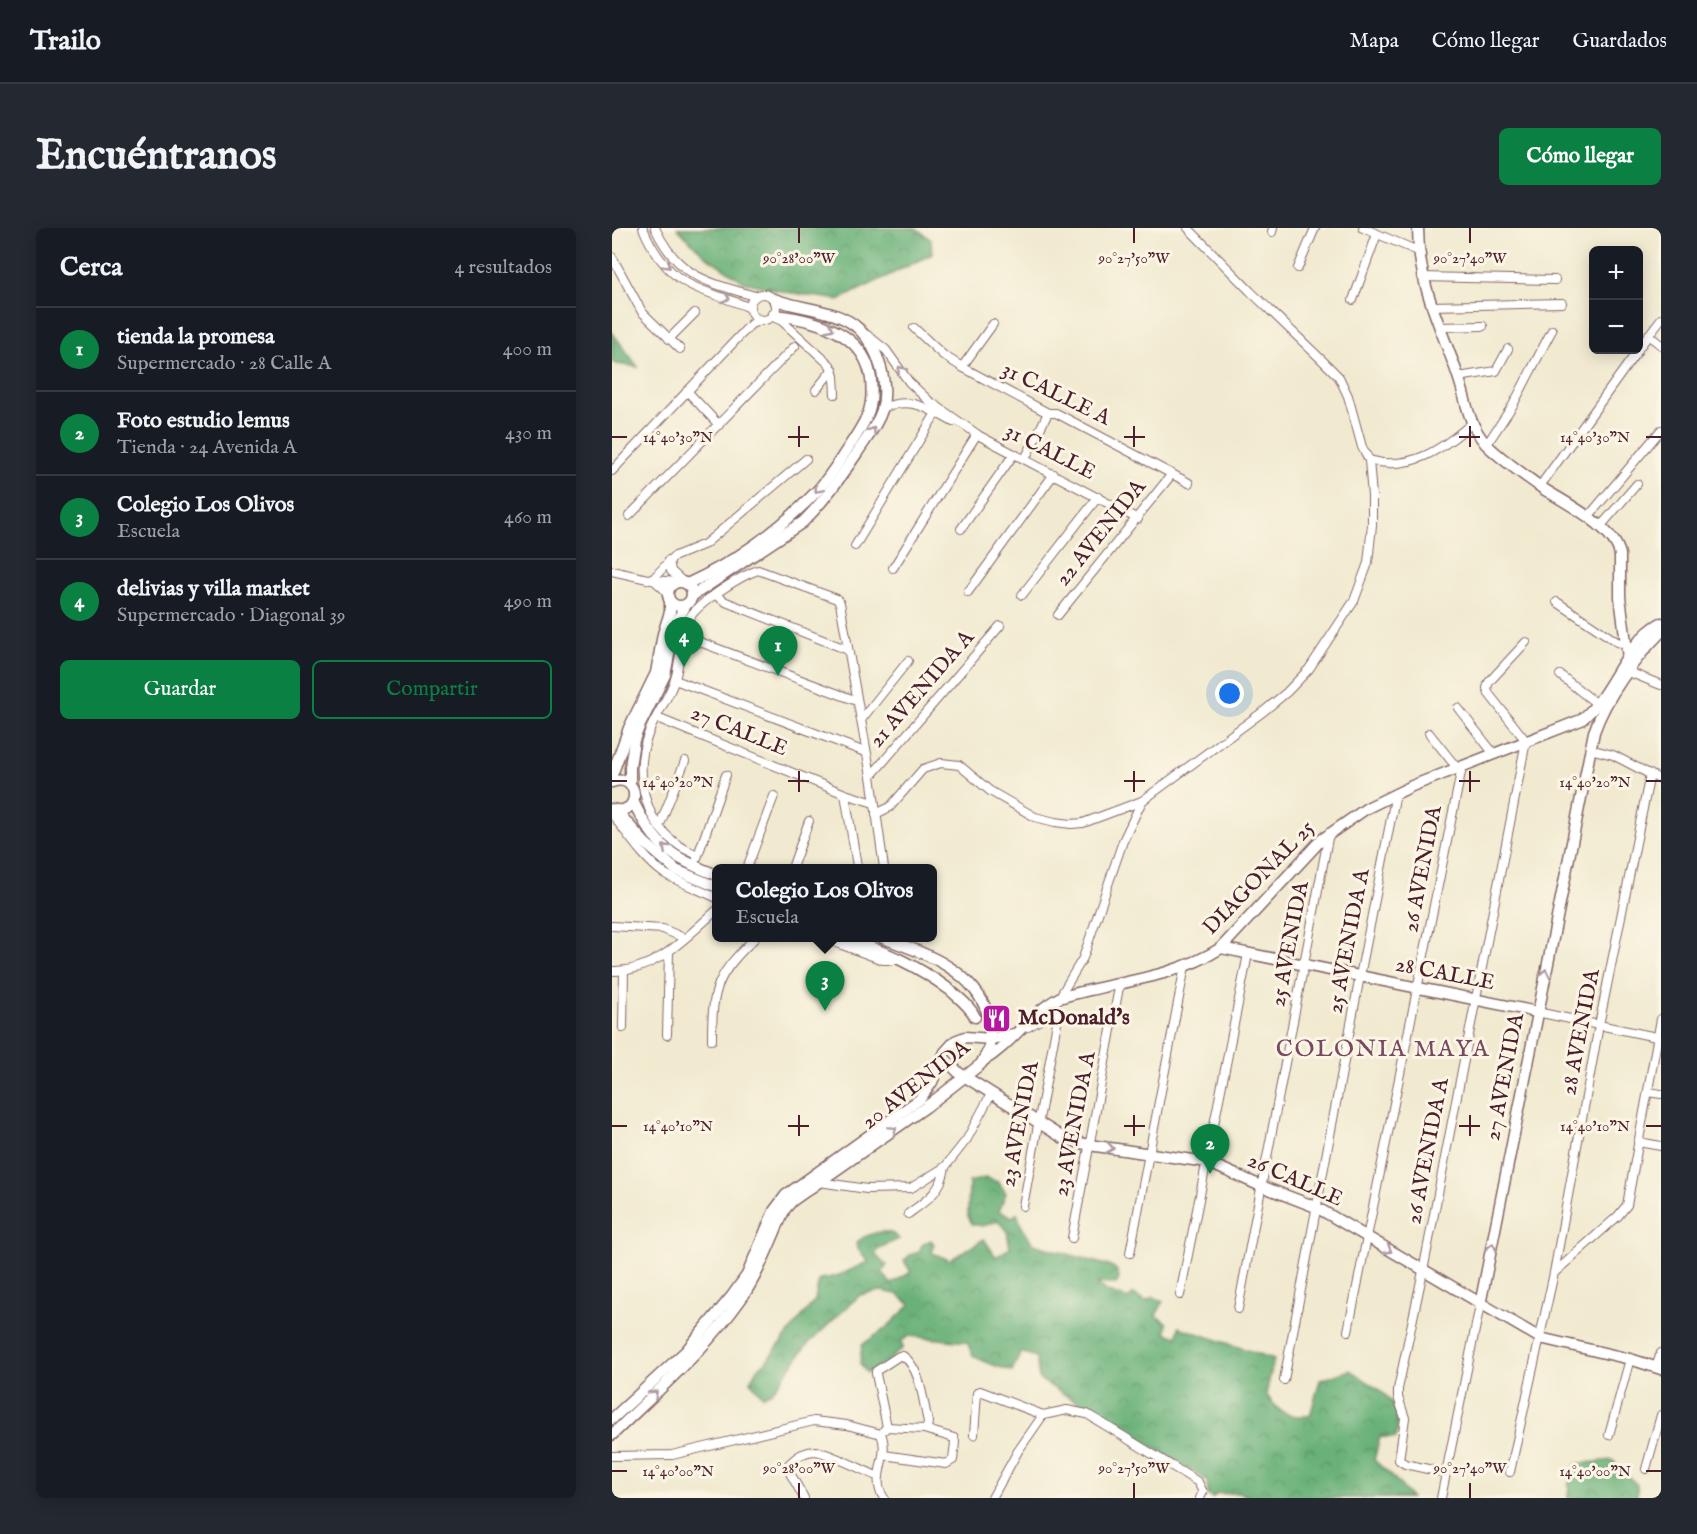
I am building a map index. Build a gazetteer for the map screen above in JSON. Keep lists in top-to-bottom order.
{
  "streets": {
    "main road": [
      "DIAGONAL 25",
      "28 CALLE",
      "27 AVENIDA",
      "20 AVENIDA",
      "26 CALLE"
    ],
    "street": [
      "31 CALLE A",
      "31 CALLE",
      "22 AVENIDA",
      "21 AVENIDA A",
      "27 CALLE",
      "26 AVENIDA",
      "25 AVENIDA A",
      "25 AVENIDA",
      "28 AVENIDA",
      "23 AVENIDA",
      "23 AVENIDA A",
      "26 AVENIDA A"
    ]
  },
  "crossings": [
    ["31 CALLE A", "22 AVENIDA"],
    ["31 CALLE", "22 AVENIDA"],
    ["26 AVENIDA", "DIAGONAL 25"],
    ["26 AVENIDA", "28 CALLE"],
    ["26 AVENIDA", "26 CALLE"],
    ["DIAGONAL 25", "25 AVENIDA A"],
    ["DIAGONAL 25", "25 AVENIDA"],
    ["DIAGONAL 25", "28 CALLE"],
    ["DIAGONAL 25", "20 AVENIDA"],
    ["DIAGONAL 25", "23 AVENIDA"],
    ["DIAGONAL 25", "23 AVENIDA A"],
    ["DIAGONAL 25", "26 AVENIDA A"],
    ["25 AVENIDA A", "28 CALLE"],
    ["25 AVENIDA A", "26 CALLE"],
    ["25 AVENIDA", "28 CALLE"],
    ["25 AVENIDA", "26 CALLE"],
    ["28 CALLE", "28 AVENIDA"],
    ["28 CALLE", "27 AVENIDA"],
    ["28 CALLE", "26 AVENIDA A"],
    ["28 AVENIDA", "26 CALLE"],
    ["27 AVENIDA", "26 AVENIDA A"],
    ["27 AVENIDA", "26 CALLE"],
    ["20 AVENIDA", "26 CALLE"],
    ["23 AVENIDA", "26 CALLE"],
    ["23 AVENIDA A", "26 CALLE"],
    ["26 AVENIDA A", "26 CALLE"]
  ],
  "one_way": ["27 AVENIDA"],
  "districts": ["COLONIA MAYA"],
  "places": {
    "restaurant": ["McDonald's"]
  },
  "page": {
    "header": "Trailo",
    "nav": ["Mapa", "Cómo llegar", "Guardados"],
    "buttons": [
      "Cómo llegar",
      ["Guardar", "Compartir"]
    ],
    "title": "Encuéntranos",
    "heading": ["Cerca", "4 resultados"],
    "map_buttons": ["+", "−"],
    "list": [
      {
        "mark": "1",
        "name": "tienda la promesa",
        "note": "Supermercado · 28 Calle A",
        "value": "400 m"
      },
      {
        "mark": "2",
        "name": "Foto estudio lemus",
        "note": "Tienda · 24 Avenida A",
        "value": "430 m"
      },
      {
        "mark": "3",
        "name": "Colegio Los Olivos",
        "note": "Escuela",
        "value": "460 m"
      },
      {
        "mark": "4",
        "name": "delivias y villa market",
        "note": "Supermercado · Diagonal 39",
        "value": "490 m"
      }
    ],
    "pins": [
      "4",
      "1",
      "3",
      "2"
    ],
    "popup": ["Colegio Los Olivos", "Escuela"]
  },
  "coordinates": [
    "90°28'00\"W",
    "90°27'50\"W",
    "90°27'40\"W",
    "14°40'30\"N",
    "14°40'20\"N",
    "14°40'10\"N",
    "14°40'00\"N"
  ]
}
